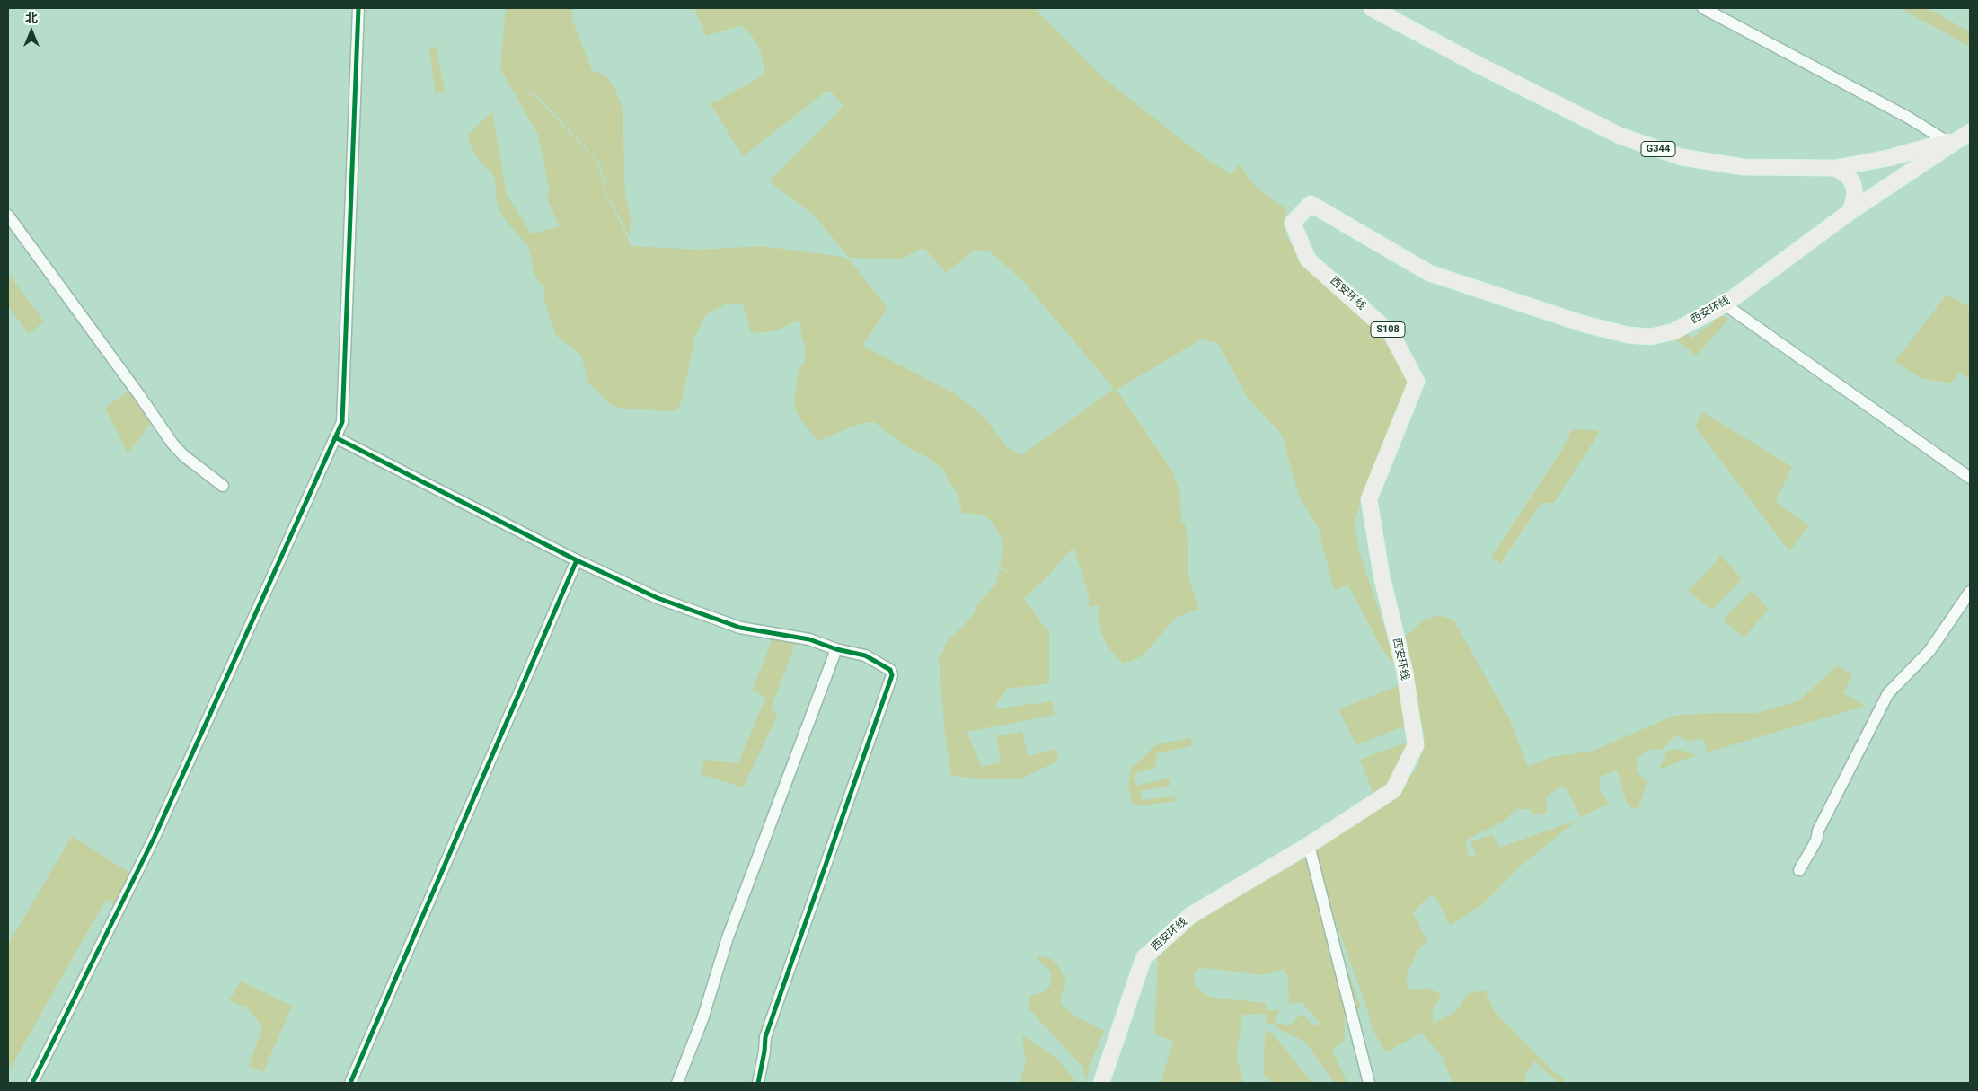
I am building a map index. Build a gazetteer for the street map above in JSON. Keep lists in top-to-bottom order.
{
  "streets": {
    "main road": ["G344", "西安环线", "S108"]
  },
  "crossings": [
    ["G344", "西安环线"]
  ],
  "north": "top"
}
